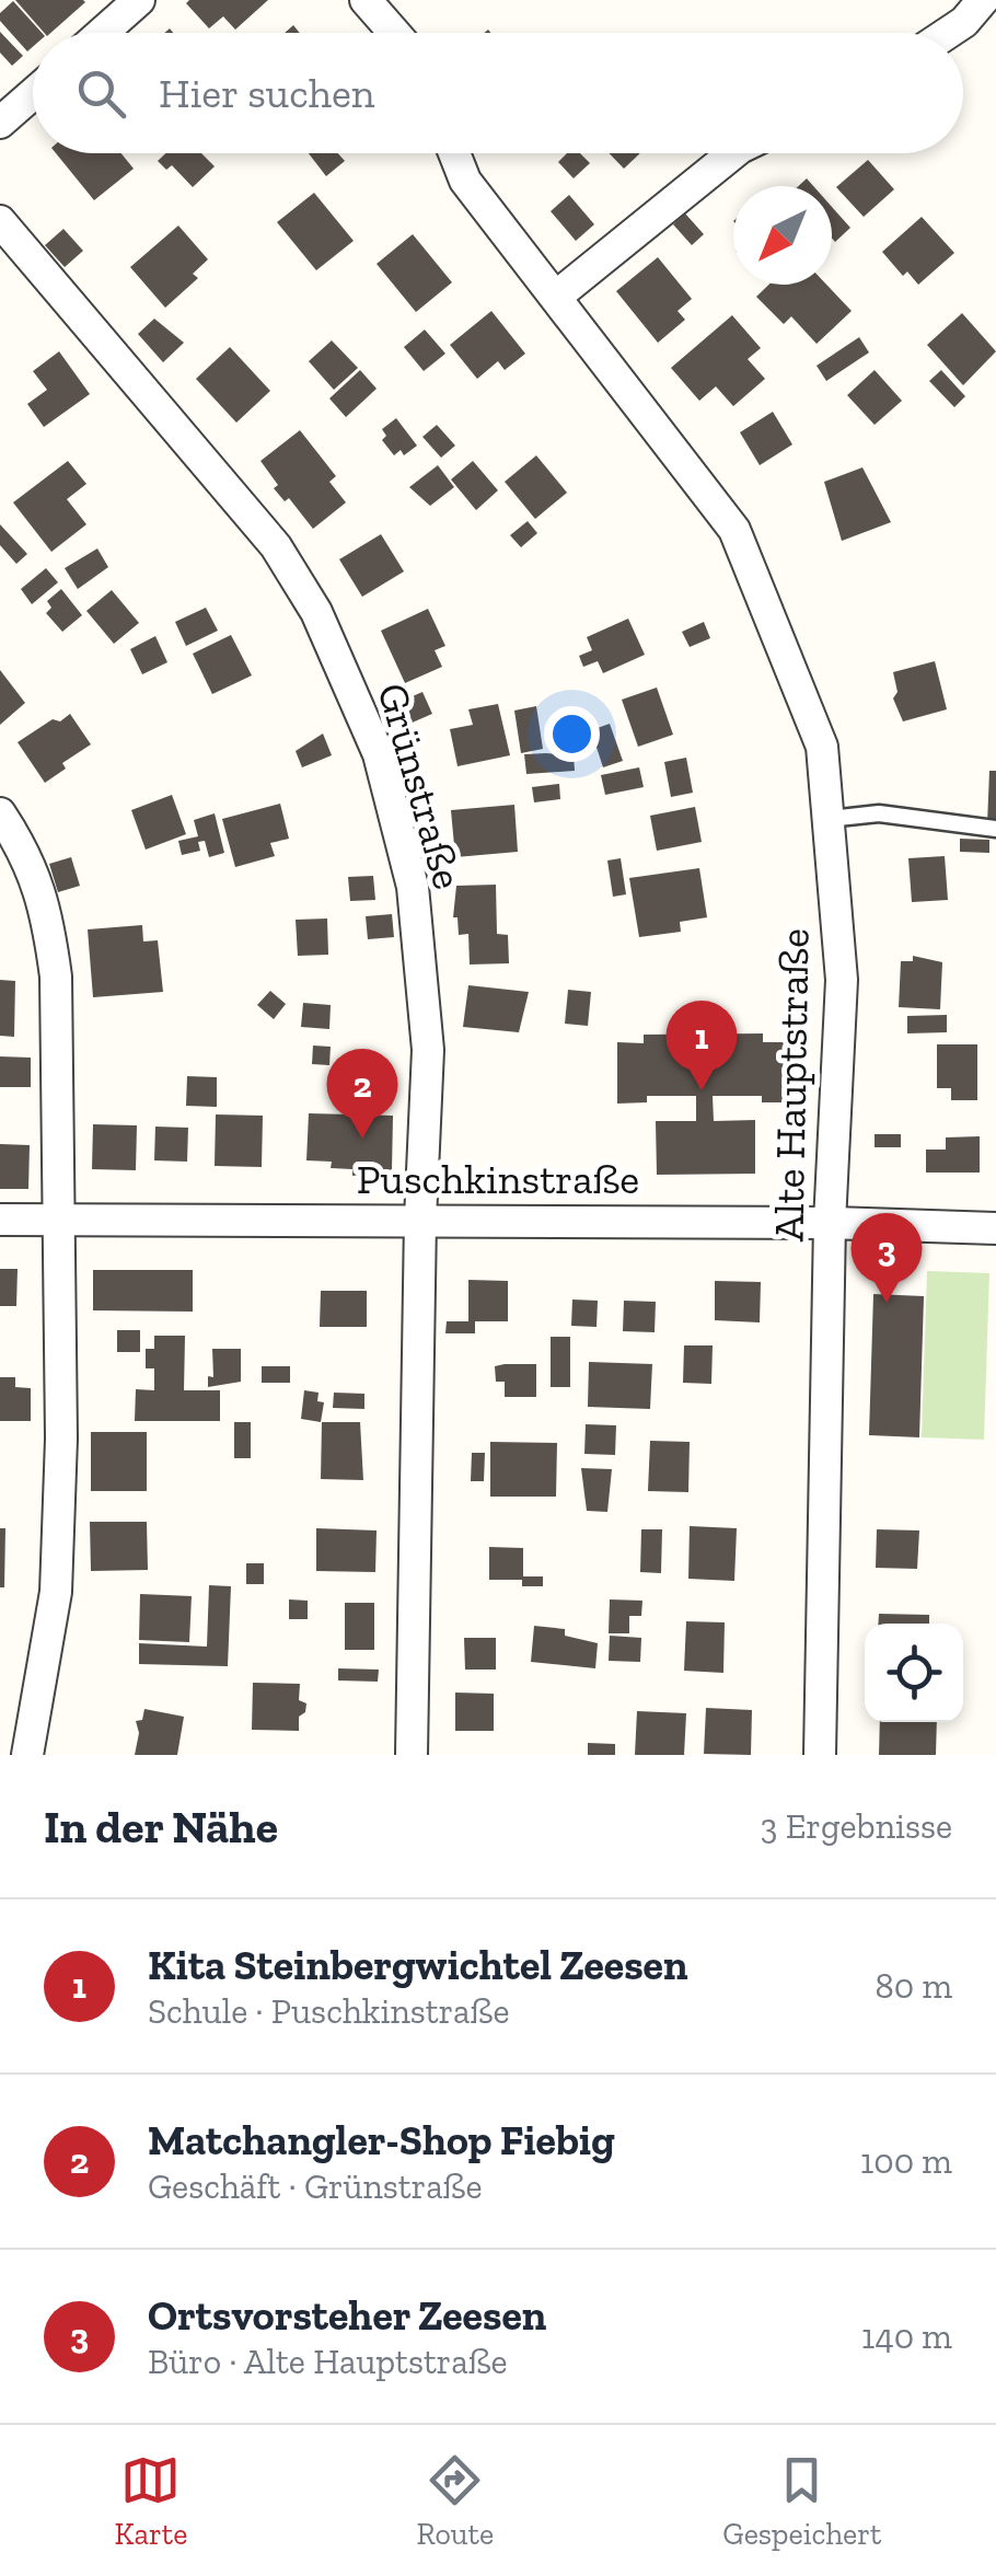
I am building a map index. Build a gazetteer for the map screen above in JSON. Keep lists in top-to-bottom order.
{
  "streets": {
    "street": ["Grünstraße", "Alte Hauptstraße", "Puschkinstraße"]
  },
  "crossings": [
    ["Grünstraße", "Puschkinstraße"],
    ["Alte Hauptstraße", "Puschkinstraße"]
  ],
  "north": "bottom left",
  "page": {
    "search": "Hier suchen",
    "pins": ["1", "2", "3"],
    "heading": ["In der Nähe", "3 Ergebnisse"],
    "list": [
      {
        "mark": "1",
        "name": "Kita Steinbergwichtel Zeesen",
        "note": "Schule · Puschkinstraße",
        "value": "80 m"
      },
      {
        "mark": "2",
        "name": "Matchangler-Shop Fiebig",
        "note": "Geschäft · Grünstraße",
        "value": "100 m"
      },
      {
        "mark": "3",
        "name": "Ortsvorsteher Zeesen",
        "note": "Büro · Alte Hauptstraße",
        "value": "140 m"
      }
    ],
    "nav": ["Karte", "Route", "Gespeichert"]
  }
}
